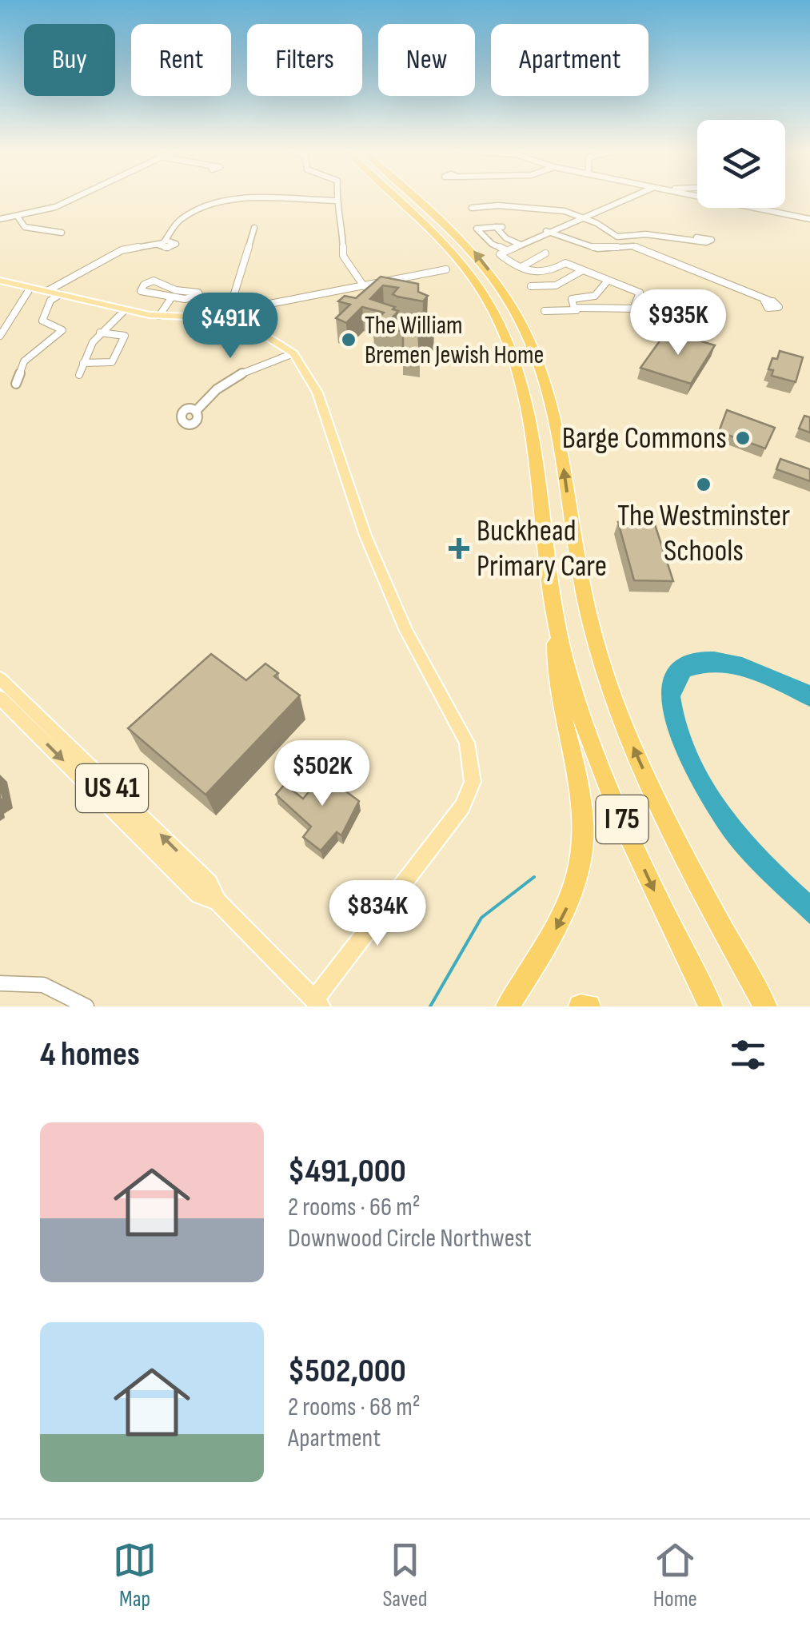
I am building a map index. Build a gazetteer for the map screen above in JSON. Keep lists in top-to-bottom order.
{
  "streets": {
    "highway": ["I 75"],
    "main road": ["US 41"]
  },
  "places": {
    "other": ["The William Bremen Jewish Home", "Barge Commons", "The Westminster Schools"],
    "health": ["Buckhead Primary Care"]
  },
  "page": {
    "chip": [
      "Buy",
      "Rent",
      "Filters",
      "New",
      "Apartment"
    ],
    "price": [
      "$935K",
      "$491K",
      "$502K",
      "$834K"
    ],
    "heading": "4 homes",
    "list": [
      {
        "name": "$491,000",
        "note": "2 rooms · 66 m² · Downwood Circle Northwest"
      },
      {
        "name": "$502,000",
        "note": "2 rooms · 68 m² · Apartment"
      }
    ],
    "tabs": ["Map", "Saved", "Home"]
  }
}
